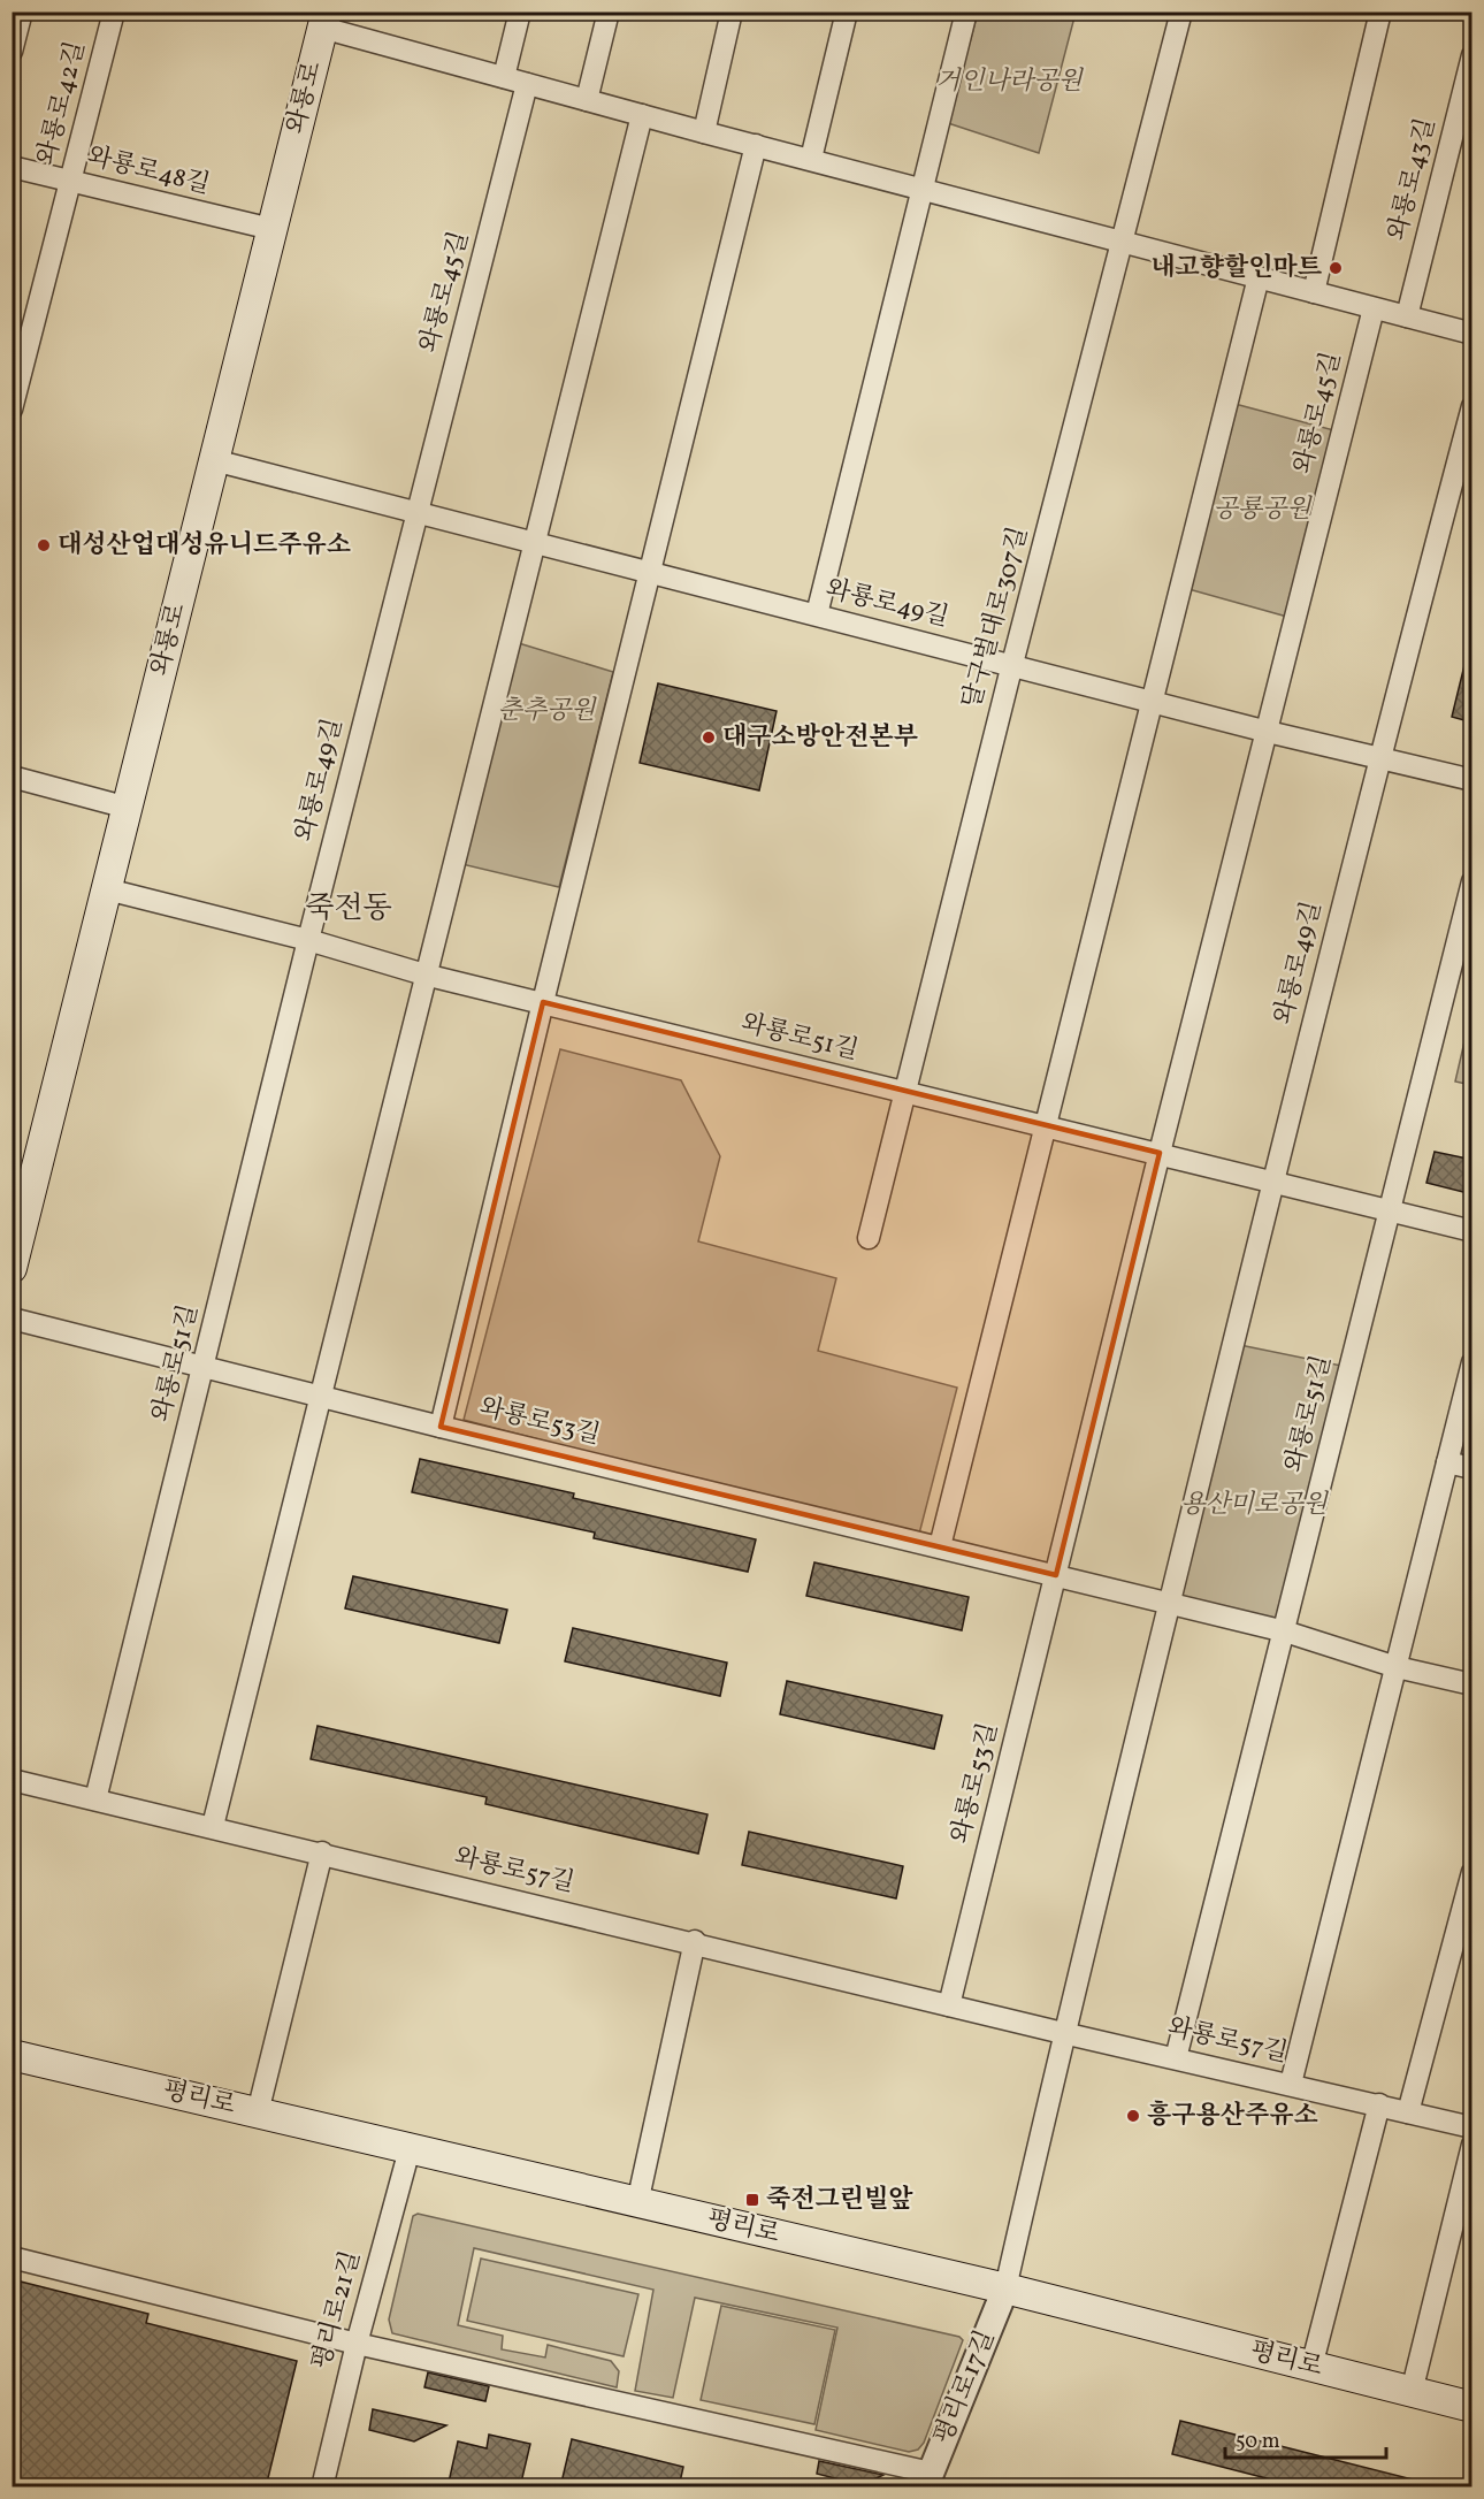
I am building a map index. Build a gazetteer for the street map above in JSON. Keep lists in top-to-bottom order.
{
  "streets": {
    "main road": ["와룡로", "평리로"],
    "street": [
      "와룡로42길",
      "와룡로48길",
      "와룡로43길",
      "와룡로45길",
      "와룡로49길",
      "달구벌대로307길",
      "와룡로51길",
      "와룡로53길",
      "와룡로57길",
      "평리로21길",
      "평리로17길"
    ]
  },
  "crossings": [
    ["와룡로", "와룡로48길"],
    ["와룡로", "와룡로49길"],
    ["와룡로", "와룡로51길"],
    ["와룡로42길", "와룡로48길"],
    ["와룡로45길", "와룡로49길"],
    ["와룡로49길", "달구벌대로307길"],
    ["와룡로49길", "와룡로51길"],
    ["달구벌대로307길", "와룡로51길"],
    ["와룡로51길", "와룡로53길"],
    ["와룡로51길", "와룡로57길"],
    ["와룡로53길", "와룡로57길"],
    ["평리로", "평리로21길"],
    ["평리로", "평리로17길"]
  ],
  "districts": ["죽전동"],
  "parks": [
    "거인나라공원",
    "공룡공원",
    "춘추공원",
    "용산미로공원"
  ],
  "places": {
    "other": [
      "내고향할인마트",
      "대성산업대성유니드주유소",
      "대구소방안전본부",
      "흥구용산주유소"
    ],
    "transit": ["죽전그린빌앞"]
  },
  "scale_bar": "50 m"
}
